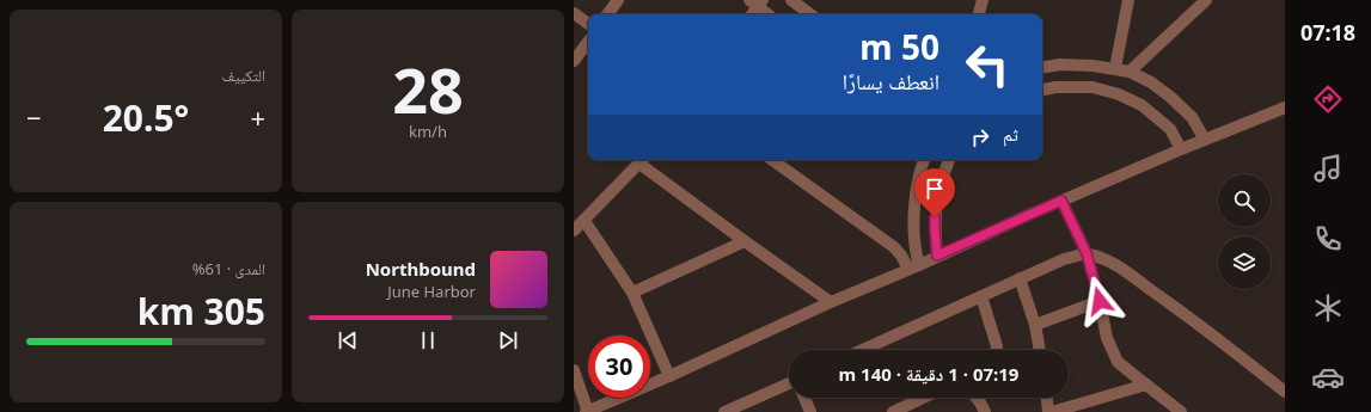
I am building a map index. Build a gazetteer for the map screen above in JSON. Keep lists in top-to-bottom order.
{
  "page": {
    "tabs": "07:18",
    "tile": [
      ["28", "km/h"],
      "التكييف",
      ["المدى · 61%", "305 km"]
    ],
    "turn": ["50 m", "انعطف يسارًا"],
    "heat": ["−", "20.5°", "+"],
    "then": "ثم",
    "song": ["Northbound", "June Harbor"],
    "limit": "30",
    "trip": "07:19 · 1 دقيقة · 140 m"
  }
}
